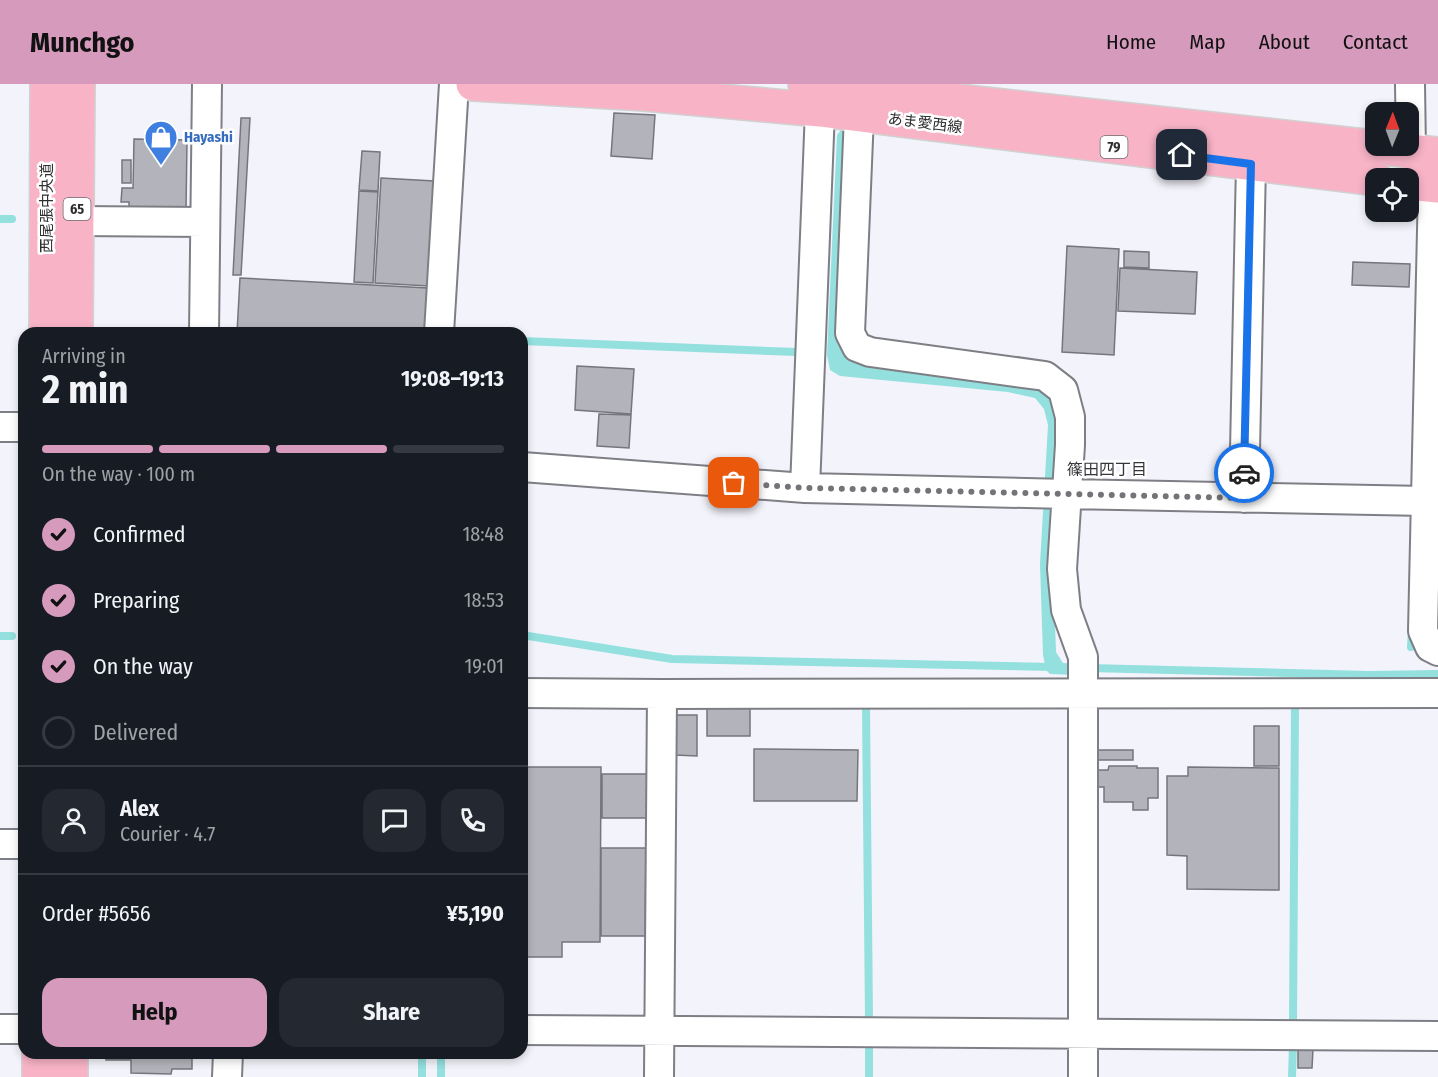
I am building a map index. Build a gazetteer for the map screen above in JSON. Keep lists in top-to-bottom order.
{
  "streets": {
    "main road": [
      "あま愛西線",
      "79",
      "西尾張中央道",
      "65"
    ]
  },
  "districts": ["篠田四丁目"],
  "places": {
    "shop": ["Hayashi"]
  },
  "north": "top",
  "page": {
    "header": "Munchgo",
    "nav": [
      "Home",
      "Map",
      "About",
      "Contact"
    ],
    "heading": ["2 min", "Arriving in", "19:08–19:13"],
    "panel": [
      "Alex",
      "Courier · 4.7",
      "Order #5656",
      "¥5,190"
    ],
    "bar": "On the way · 100 m",
    "list": [
      ["Confirmed", "18:48"],
      ["Preparing", "18:53"],
      ["On the way", "19:01"],
      "Delivered"
    ],
    "buttons": ["Help", "Share"]
  }
}
